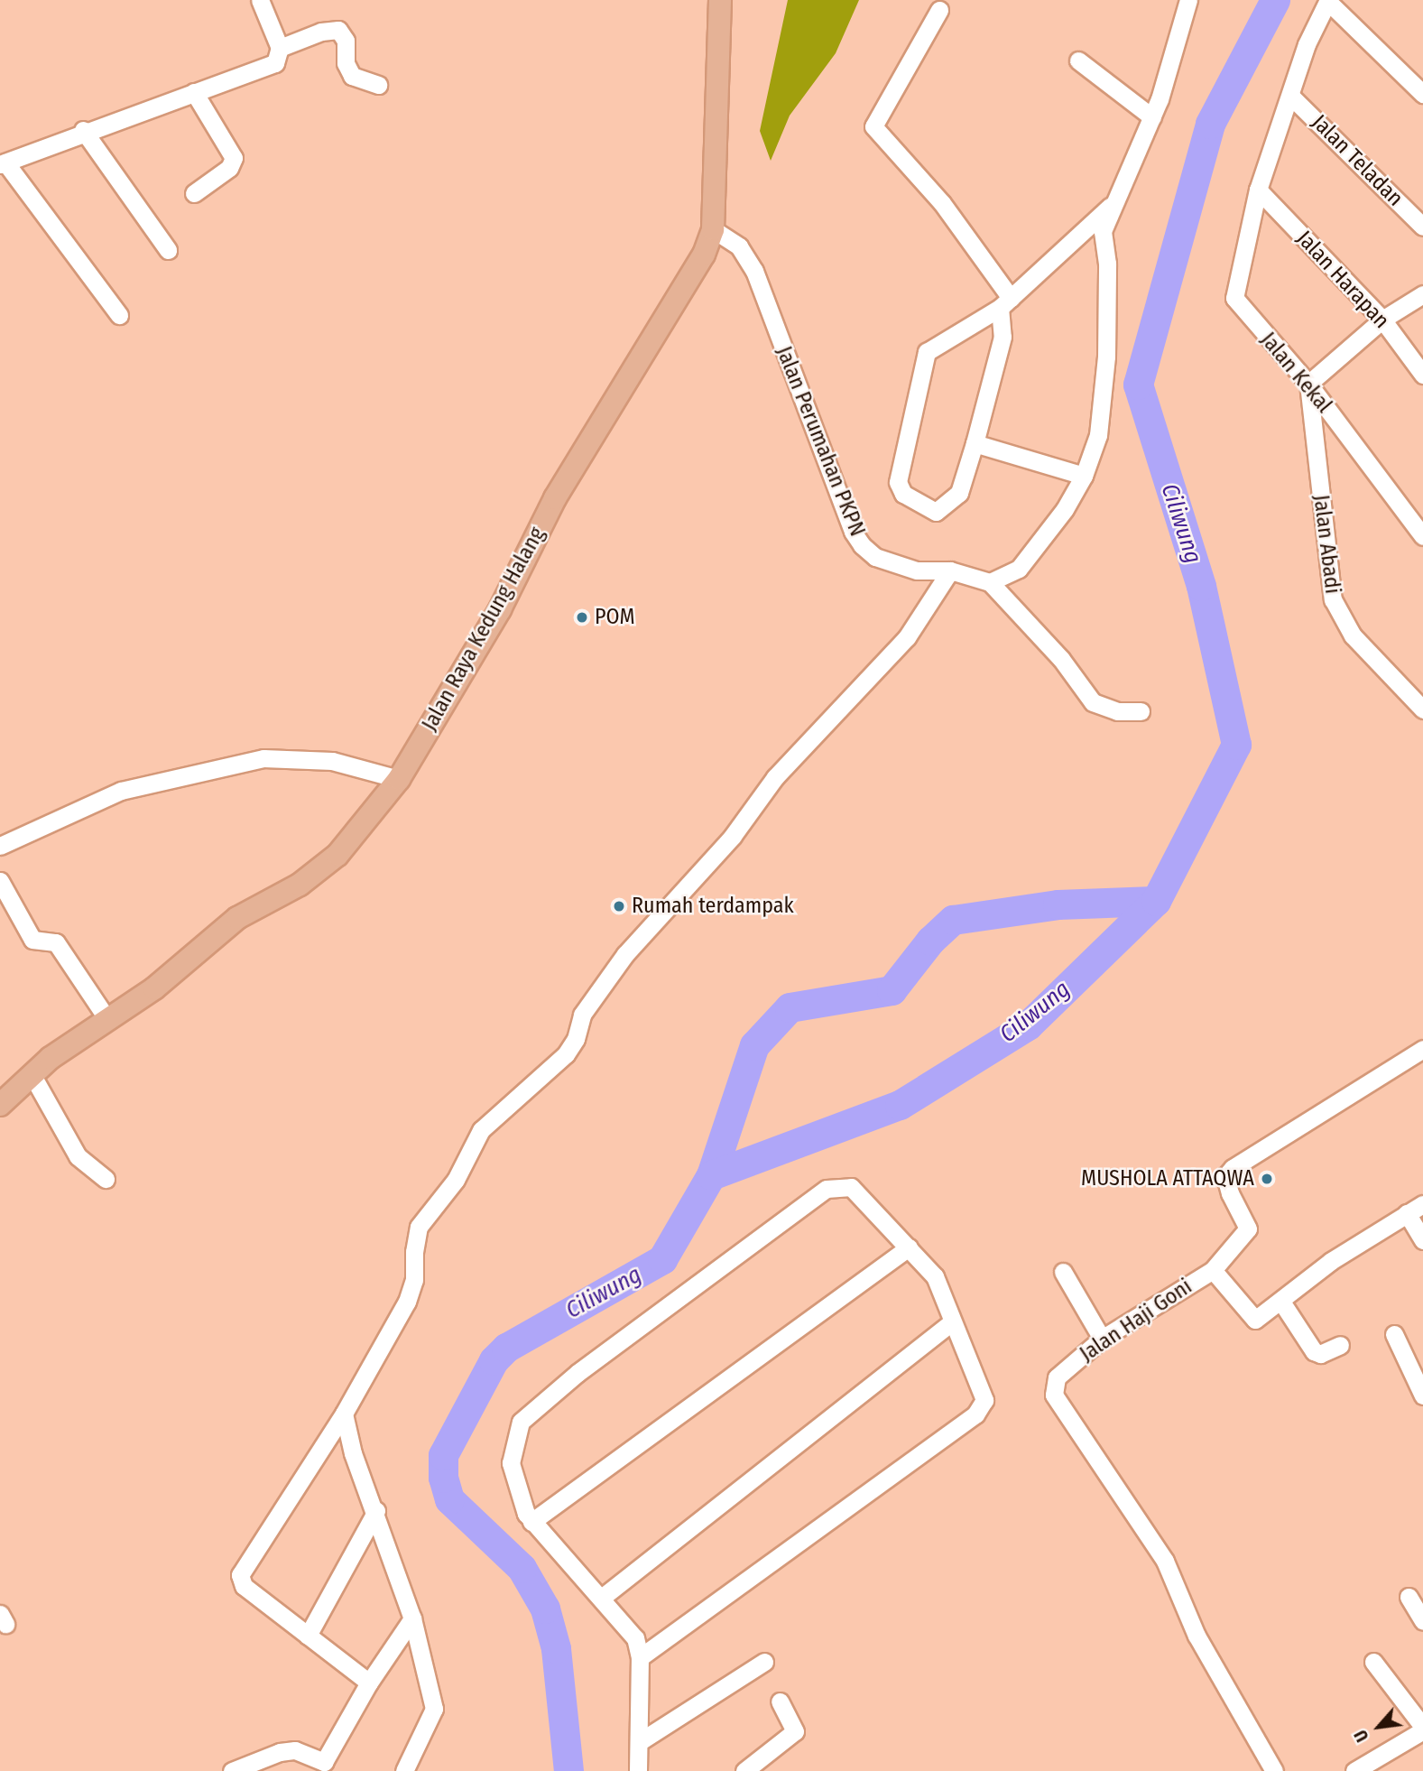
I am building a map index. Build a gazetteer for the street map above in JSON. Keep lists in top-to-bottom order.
{
  "streets": {
    "main road": ["Jalan Raya Kedung Halang"],
    "street": [
      "Jalan Teladan",
      "Jalan Harapan",
      "Jalan Kekal",
      "Jalan Perumahan PKPN",
      "Jalan Abadi",
      "Jalan Haji Goni"
    ]
  },
  "crossings": [
    ["Jalan Harapan", "Jalan Kekal"],
    ["Jalan Kekal", "Jalan Abadi"],
    ["Jalan Perumahan PKPN", "Jalan Raya Kedung Halang"]
  ],
  "water": ["Ciliwung"],
  "places": ["POM", "Rumah terdampak", "MUSHOLA ATTAQWA"],
  "north": "bottom left"
}
